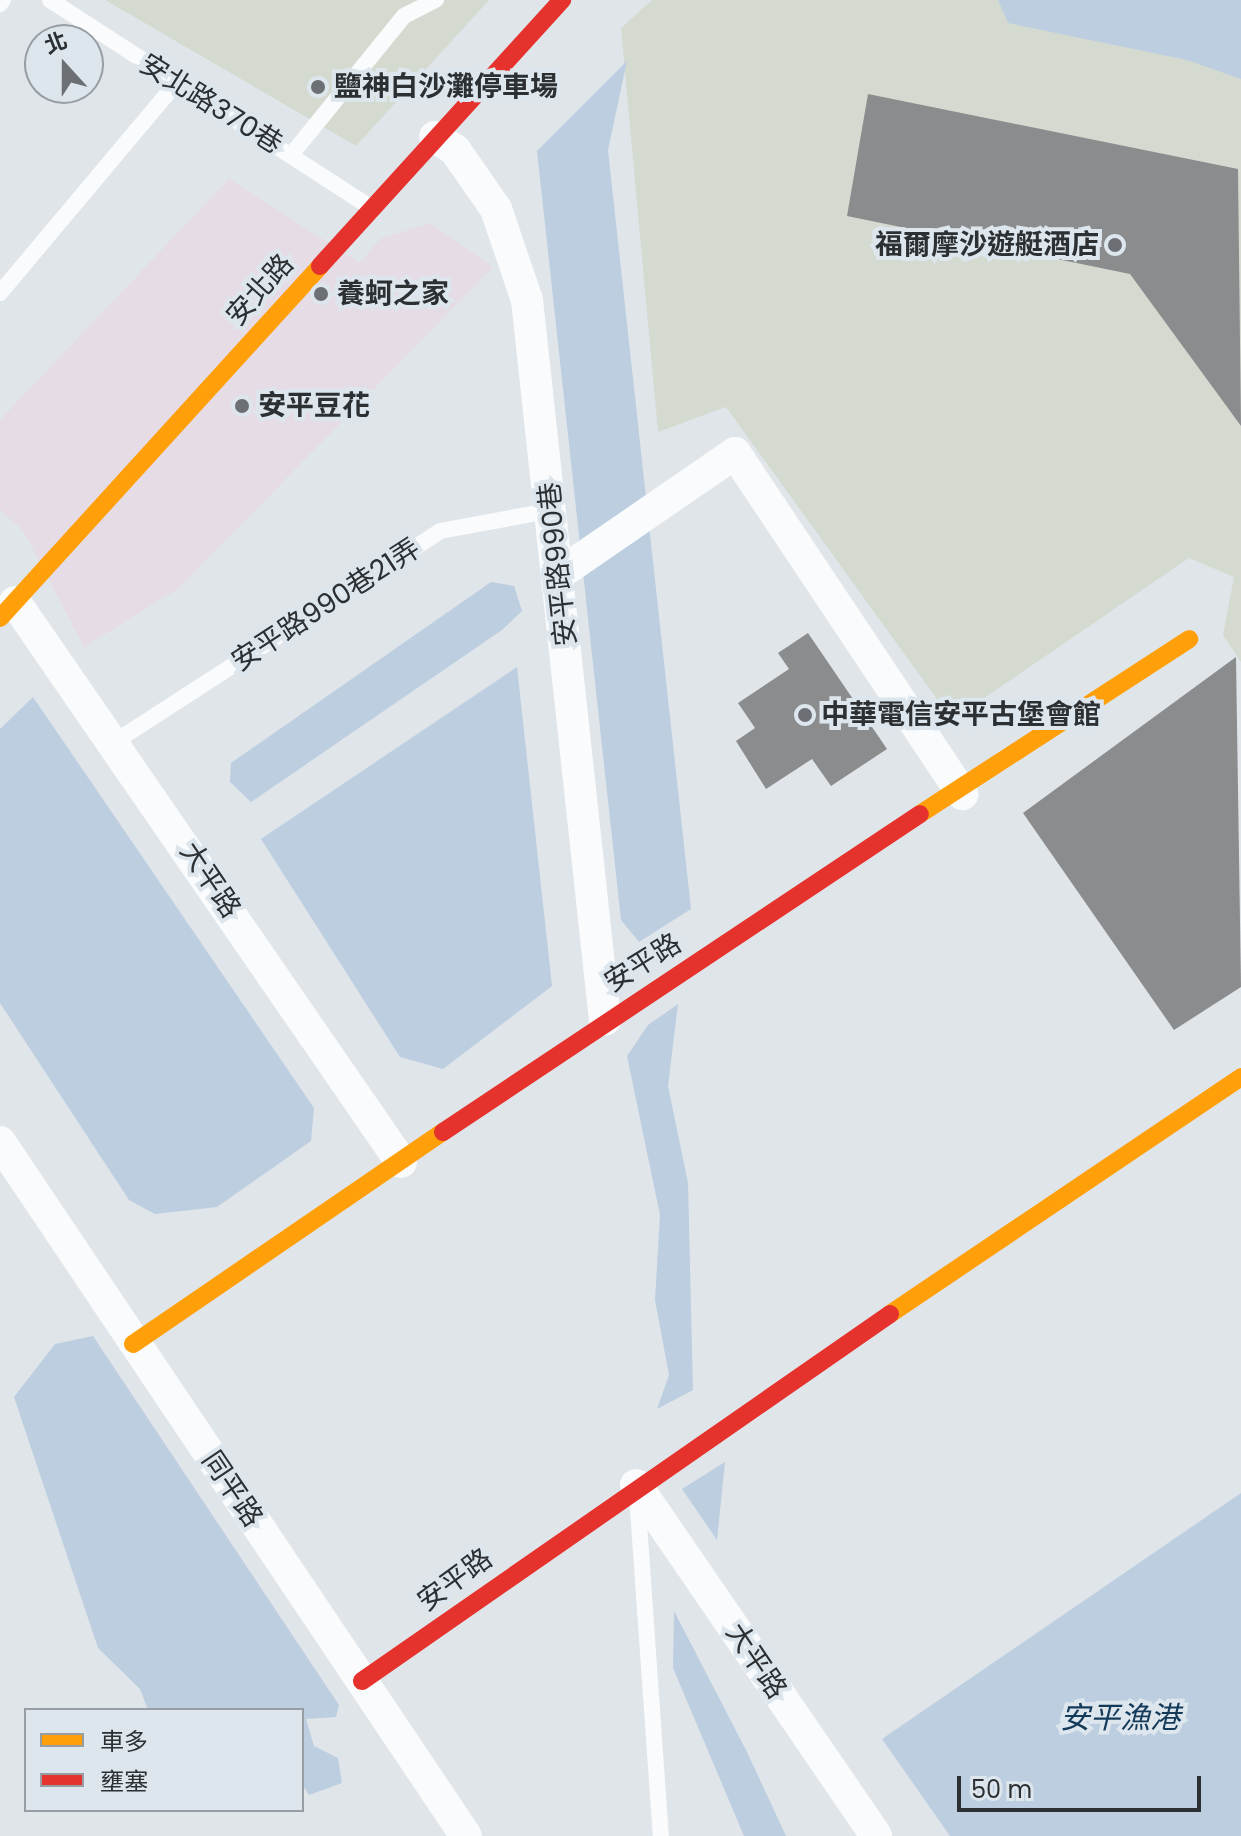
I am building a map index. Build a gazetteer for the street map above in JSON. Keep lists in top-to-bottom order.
{
  "streets": {
    "street": [
      "安北路",
      "安平路990巷",
      "大平路",
      "安平路",
      "同平路"
    ],
    "lane": ["安北路370巷", "安平路990巷21弄"]
  },
  "crossings": [
    ["安北路370巷", "安北路"],
    ["安北路", "安平路990巷"],
    ["安北路", "大平路"],
    ["安平路990巷", "安平路990巷21弄"],
    ["安平路990巷", "安平路"],
    ["安平路990巷21弄", "大平路"],
    ["大平路", "安平路"],
    ["安平路", "同平路"]
  ],
  "water": ["安平漁港"],
  "places": [
    "鹽神白沙灘停車場",
    "福爾摩沙遊艇酒店",
    "養蚵之家",
    "安平豆花",
    "中華電信安平古堡會館"
  ],
  "legend": ["車多", "壅塞"],
  "scale_bar": "50 m",
  "north": "top"
}
